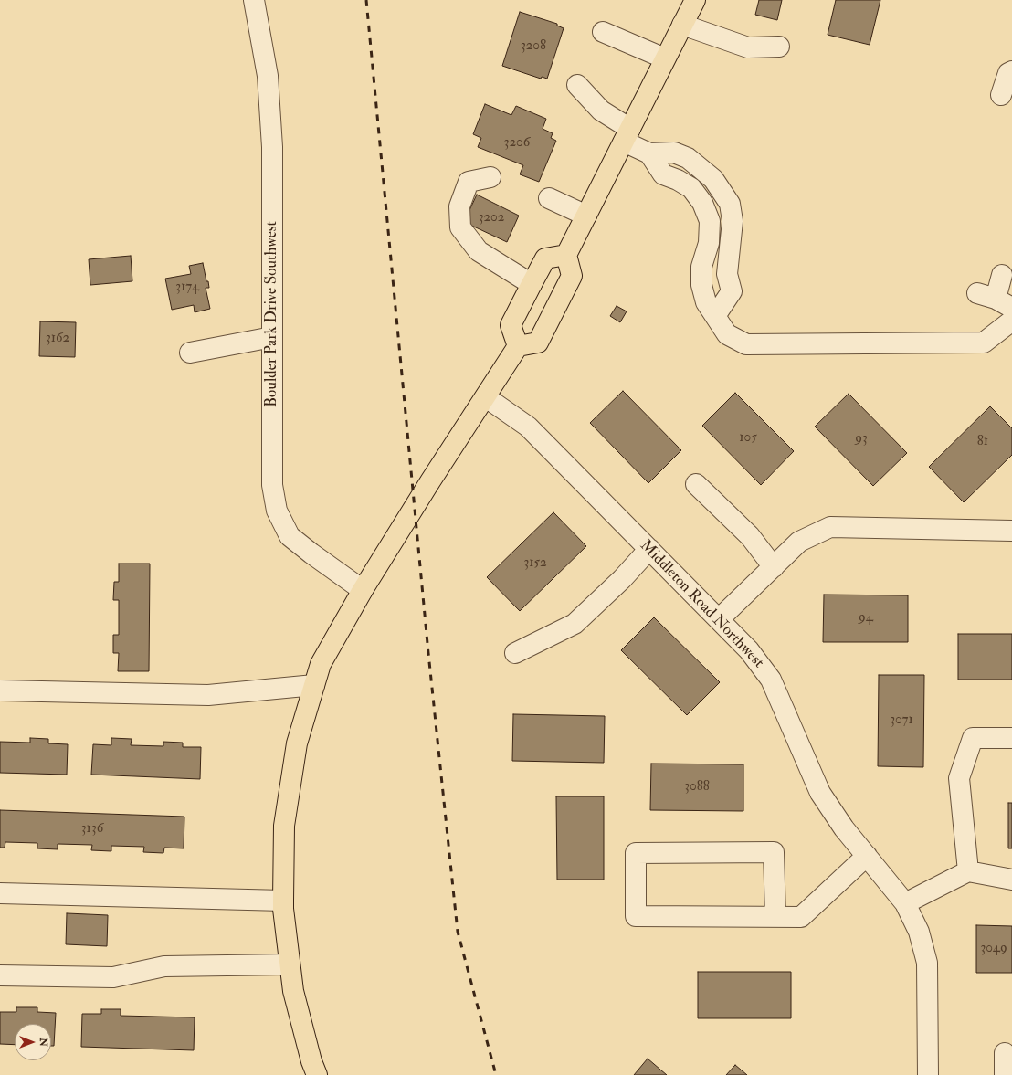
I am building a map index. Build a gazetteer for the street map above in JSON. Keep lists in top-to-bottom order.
{
  "streets": {
    "street": ["Boulder Park Drive Southwest", "Middleton Road Northwest"]
  },
  "house_numbers": [
    "3208",
    "3206",
    "3202",
    "3174",
    "3162",
    "105",
    "93",
    "81",
    "3152",
    "94",
    "3071",
    "3088",
    "3136",
    "3049"
  ],
  "north": "right"
}
